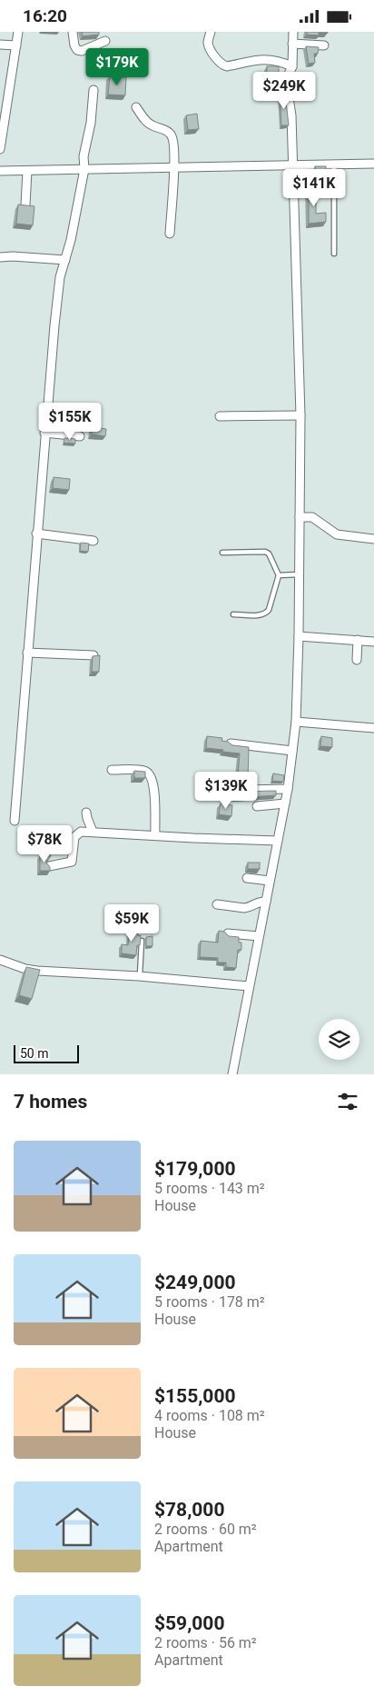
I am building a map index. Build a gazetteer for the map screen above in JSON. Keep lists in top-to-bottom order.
{
  "scale_bar": "50 m",
  "page": {
    "status": "16:20",
    "price": [
      "$179K",
      "$249K",
      "$141K",
      "$155K",
      "$139K",
      "$78K",
      "$59K"
    ],
    "scale": "50 m",
    "heading": "7 homes",
    "list": [
      {
        "name": "$179,000",
        "note": "5 rooms · 143 m² · House"
      },
      {
        "name": "$249,000",
        "note": "5 rooms · 178 m² · House"
      },
      {
        "name": "$155,000",
        "note": "4 rooms · 108 m² · House"
      },
      {
        "name": "$78,000",
        "note": "2 rooms · 60 m² · Apartment"
      },
      {
        "name": "$59,000",
        "note": "2 rooms · 56 m² · Apartment"
      }
    ]
  }
}
